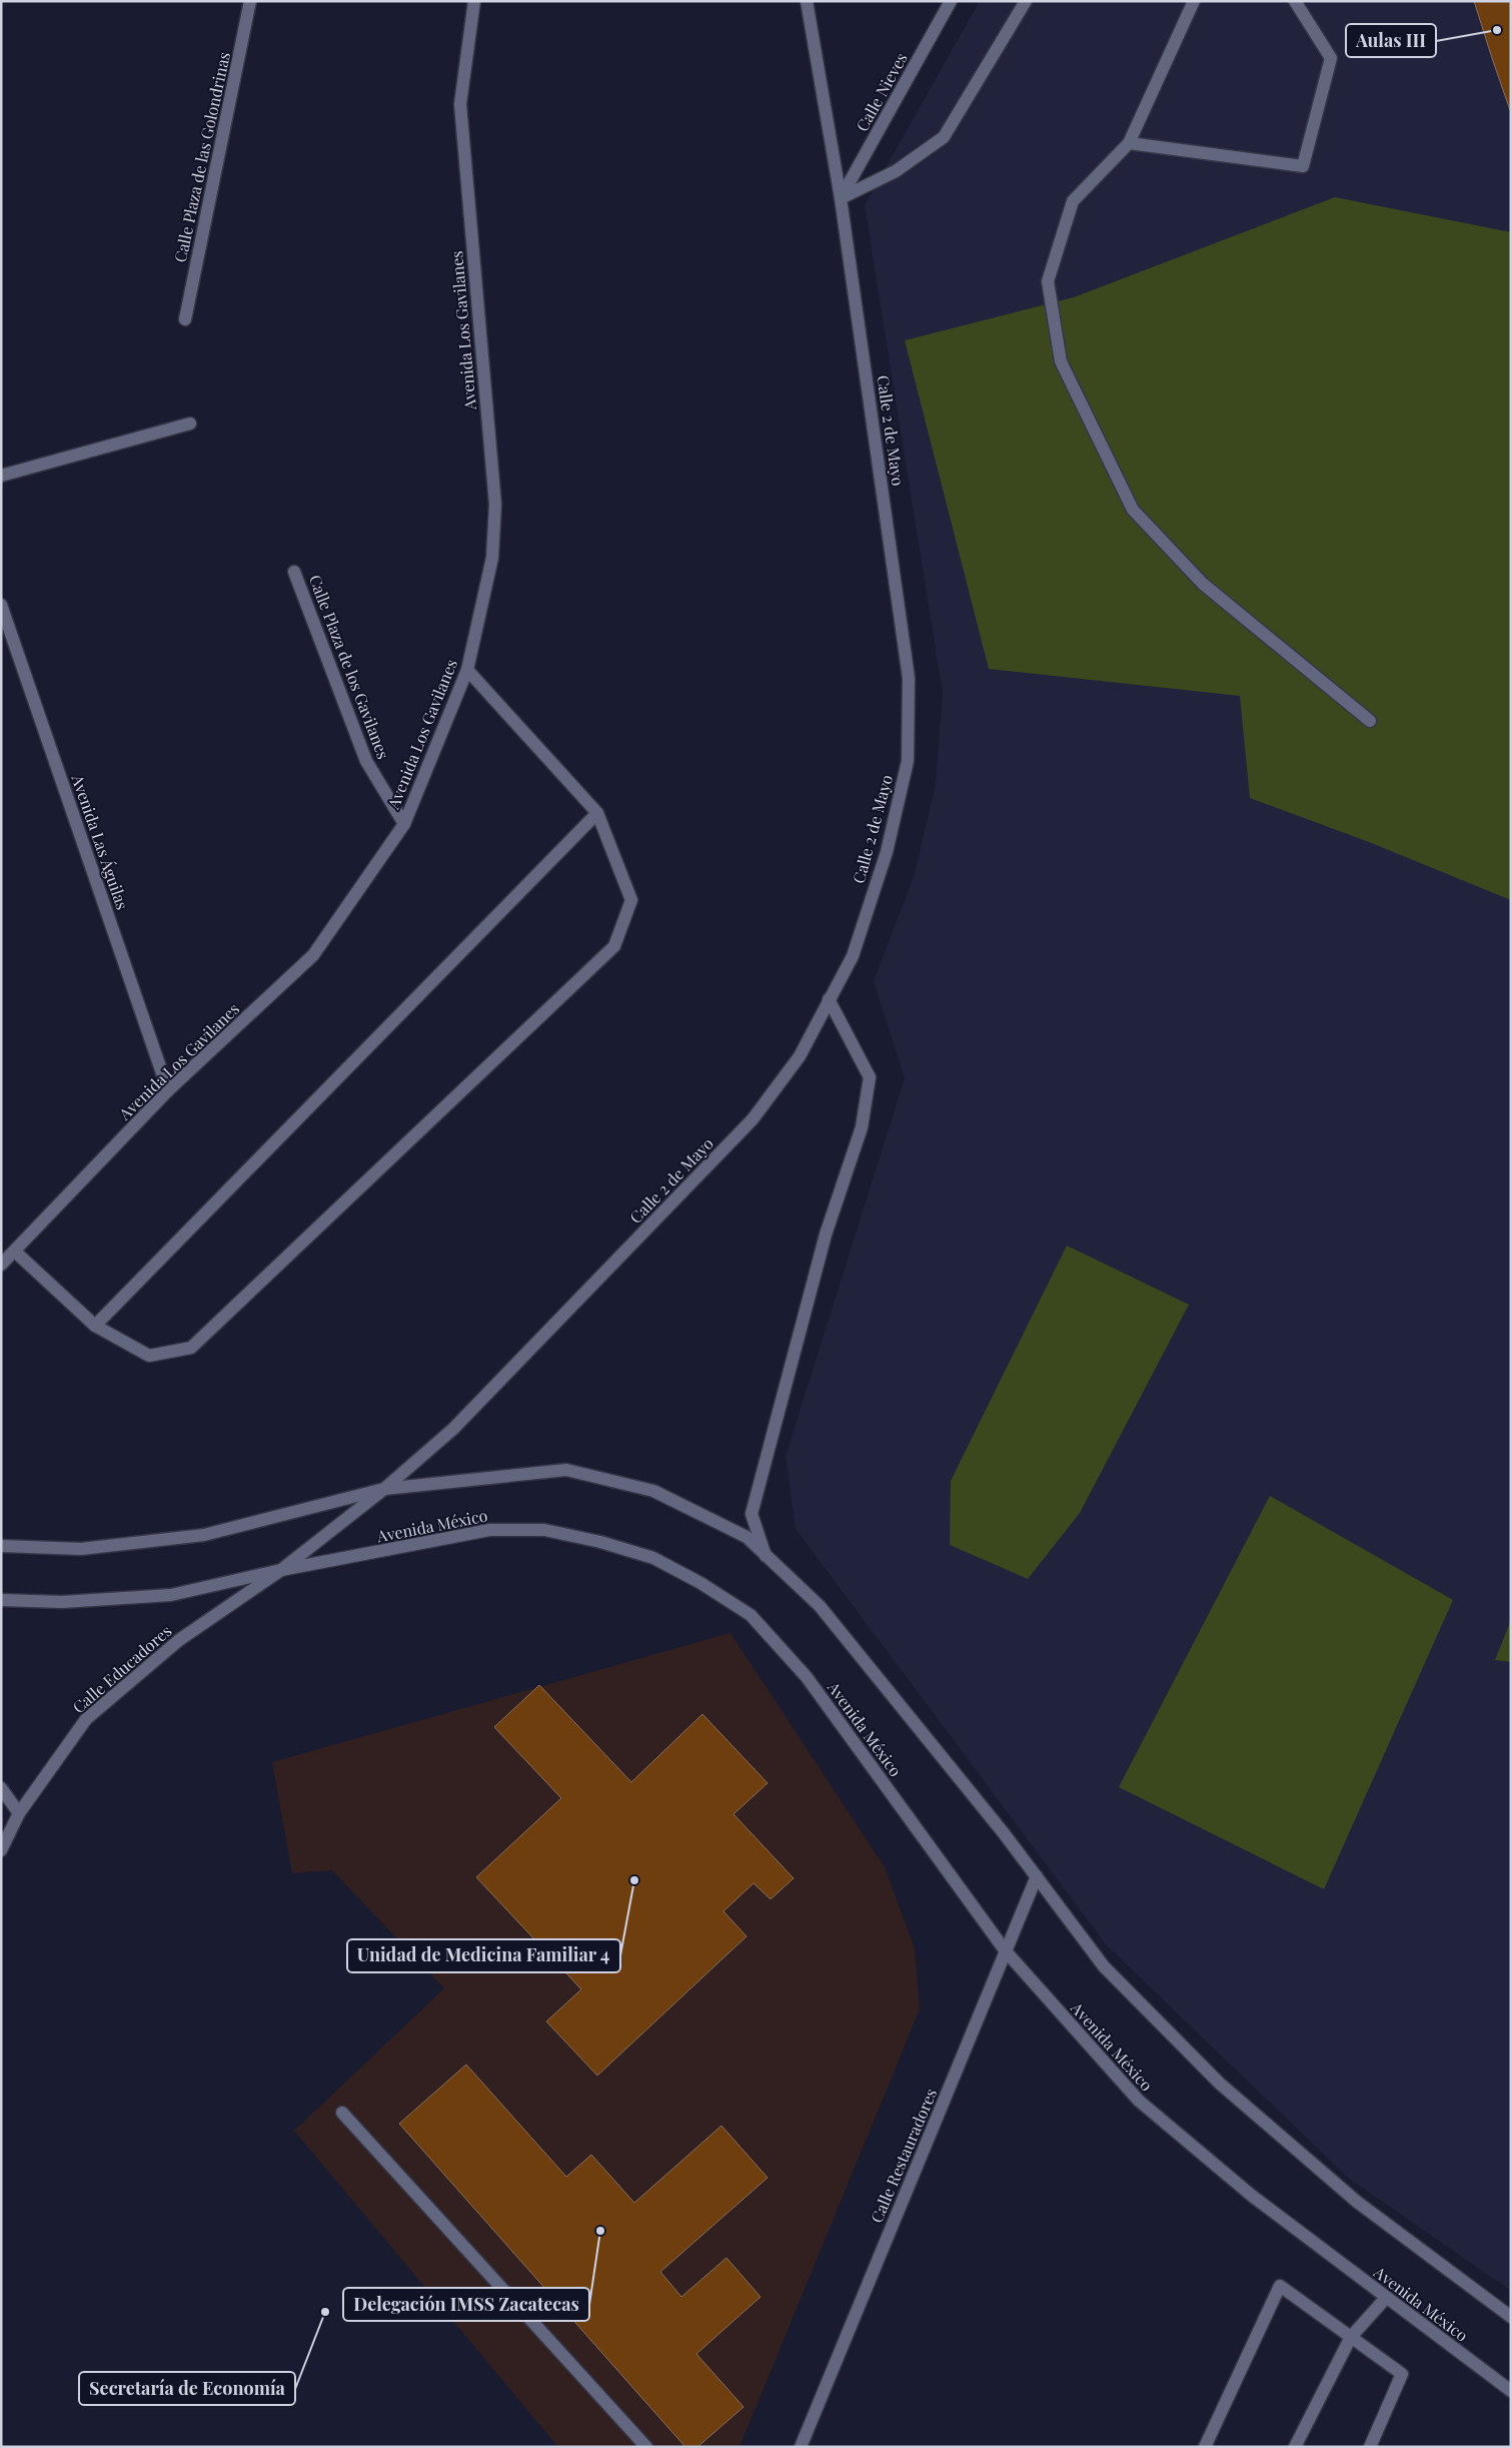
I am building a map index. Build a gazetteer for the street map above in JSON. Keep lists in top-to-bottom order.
{
  "streets": {
    "street": [
      "Calle Nieves",
      "Calle Plaza de las Golondrinas",
      "Avenida Los Gavilanes",
      "Calle 2 de Mayo",
      "Calle Plaza de los Gavilanes",
      "Avenida Las Águilas",
      "Avenida México",
      "Calle Educadores",
      "Calle Restauradores"
    ]
  },
  "crossings": [
    ["Calle Nieves", "Calle 2 de Mayo"],
    ["Avenida Los Gavilanes", "Calle Plaza de los Gavilanes"],
    ["Avenida Los Gavilanes", "Avenida Las Águilas"],
    ["Calle 2 de Mayo", "Avenida México"],
    ["Calle 2 de Mayo", "Calle Educadores"],
    ["Avenida México", "Calle Educadores"],
    ["Avenida México", "Calle Restauradores"]
  ],
  "places": [
    "Aulas III",
    "Unidad de Medicina Familiar 4",
    "Delegación IMSS Zacatecas",
    "Secretaría de Economía"
  ]
}
